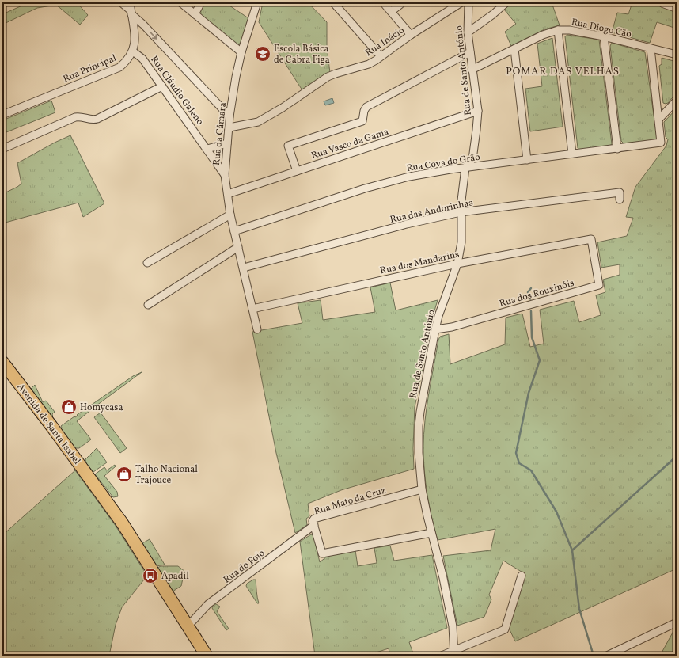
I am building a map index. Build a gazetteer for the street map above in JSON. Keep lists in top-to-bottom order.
{
  "streets": {
    "main road": ["Avenida de Santa Isabel"],
    "street": [
      "Rua Diogo Cão",
      "Rua Inácio",
      "Rua Principal",
      "Rua de Santo António",
      "Rua Cláudio Galeno",
      "Rua da Câmara",
      "Rua Vasco da Gama",
      "Rua Cova do Grão",
      "Rua das Andorinhas",
      "Rua dos Mandarins",
      "Rua dos Rouxinóis",
      "Rua Mato da Cruz",
      "Rua do Fojo"
    ]
  },
  "crossings": [
    ["Rua Diogo Cão", "Rua de Santo António"],
    ["Rua Inácio", "Rua da Câmara"],
    ["Rua Principal", "Rua Cláudio Galeno"],
    ["Rua de Santo António", "Rua Vasco da Gama"],
    ["Rua de Santo António", "Rua Cova do Grão"],
    ["Rua de Santo António", "Rua das Andorinhas"],
    ["Rua de Santo António", "Rua dos Mandarins"],
    ["Rua de Santo António", "Rua dos Rouxinóis"],
    ["Rua de Santo António", "Rua Mato da Cruz"],
    ["Rua Cláudio Galeno", "Rua da Câmara"],
    ["Rua da Câmara", "Rua Vasco da Gama"],
    ["Rua da Câmara", "Rua Cova do Grão"],
    ["Rua da Câmara", "Rua das Andorinhas"],
    ["Rua da Câmara", "Rua dos Mandarins"],
    ["Rua dos Mandarins", "Rua dos Rouxinóis"],
    ["Avenida de Santa Isabel", "Rua do Fojo"],
    ["Rua Mato da Cruz", "Rua do Fojo"]
  ],
  "districts": ["POMAR DAS VELHAS"],
  "places": {
    "school or university": ["Escola Básica de Cabra Figa"],
    "shop": ["Homycasa", "Talho Nacional Trajouce"],
    "bus stop": ["Apadil"]
  }
}
